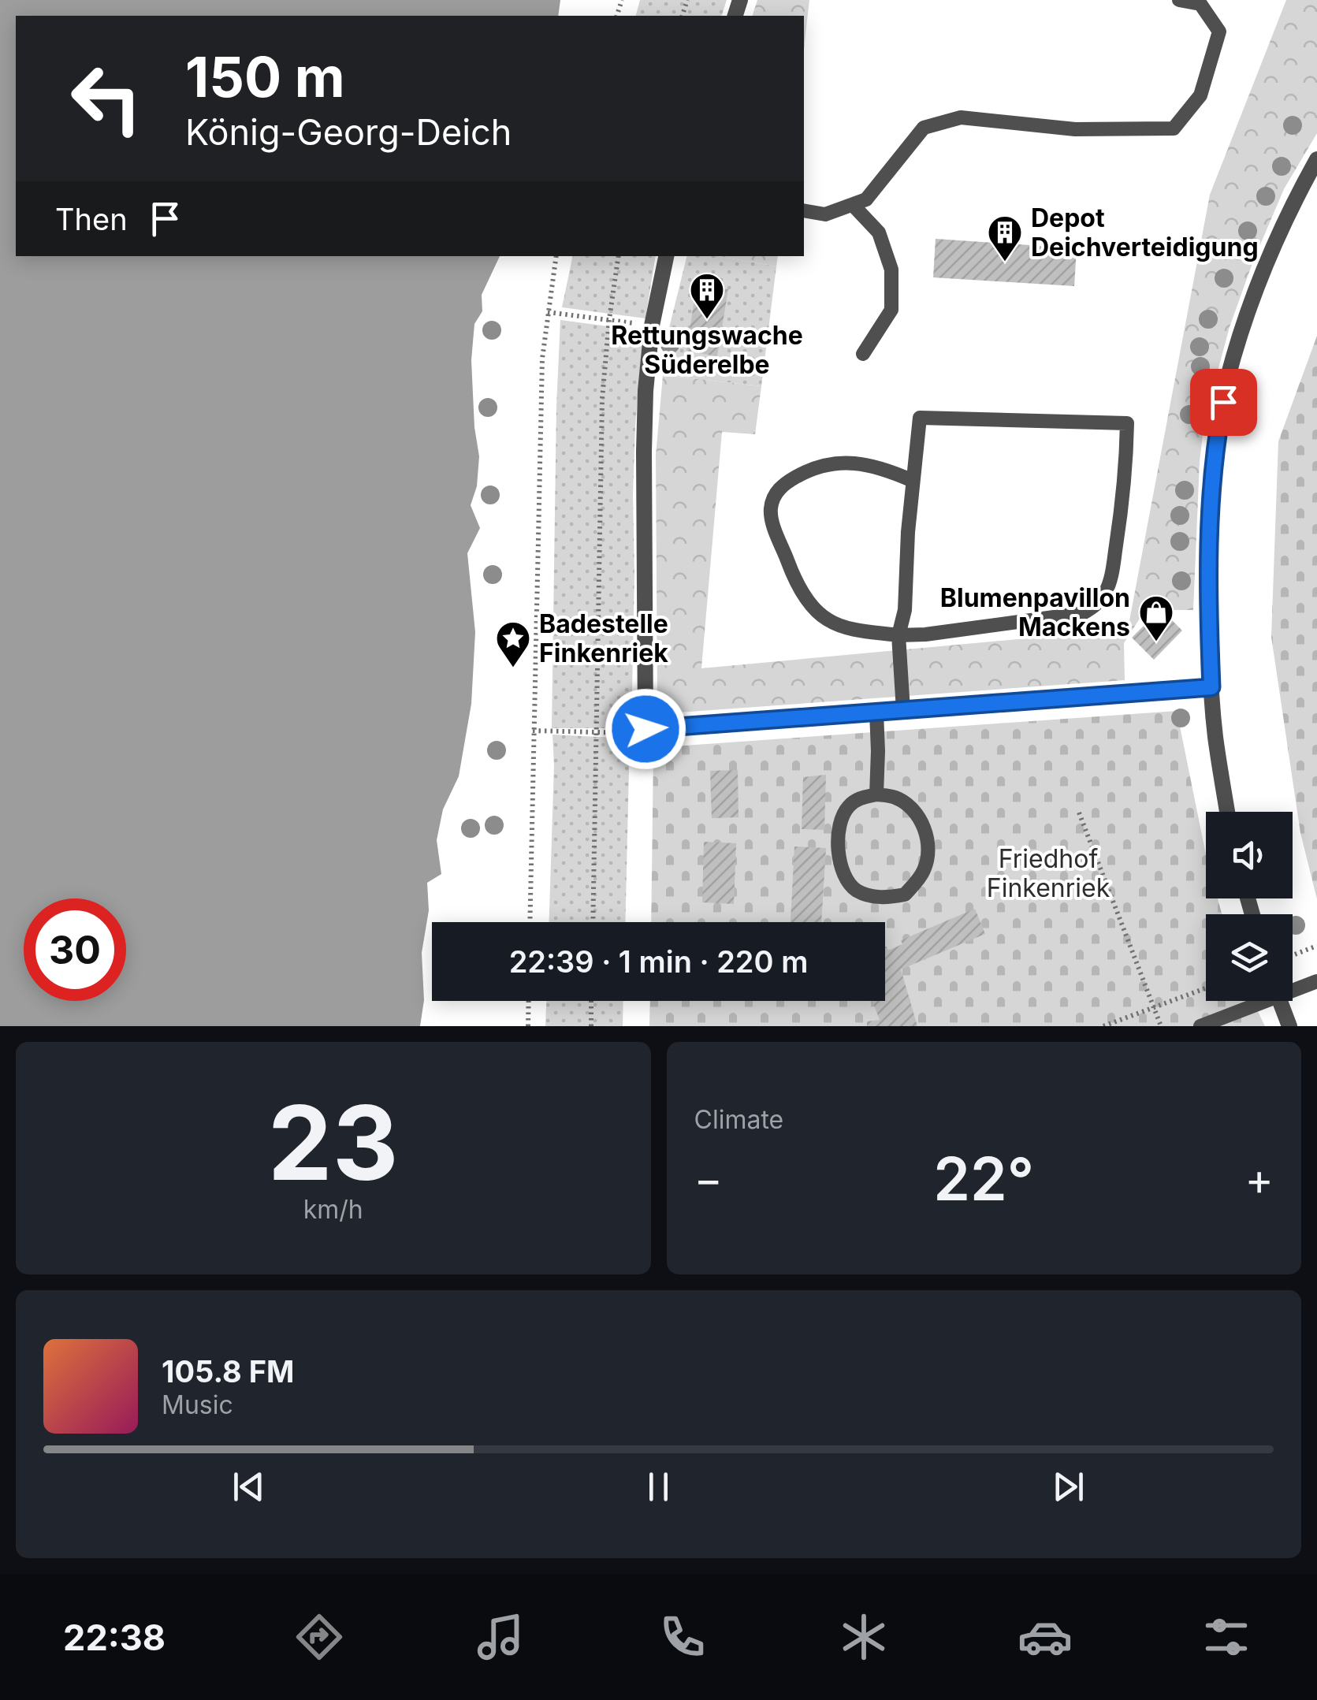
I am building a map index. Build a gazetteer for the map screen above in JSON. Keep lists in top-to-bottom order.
{
  "parks": ["Friedhof Finkenriek"],
  "places": {
    "building": ["Depot Deichverteidigung", "Rettungswache Süderelbe"],
    "shop": ["Blumenpavillon Mackens"],
    "place": ["Badestelle Finkenriek"]
  },
  "page": {
    "turn": ["150 m", "König-Georg-Deich"],
    "then": "Then",
    "limit": "30",
    "trip": "22:39 · 1 min · 220 m",
    "tile": [
      ["23", "km/h"],
      "Climate"
    ],
    "heat": ["−", "22°", "+"],
    "song": ["105.8 FM", "Music"],
    "tabs": "22:38"
  }
}
